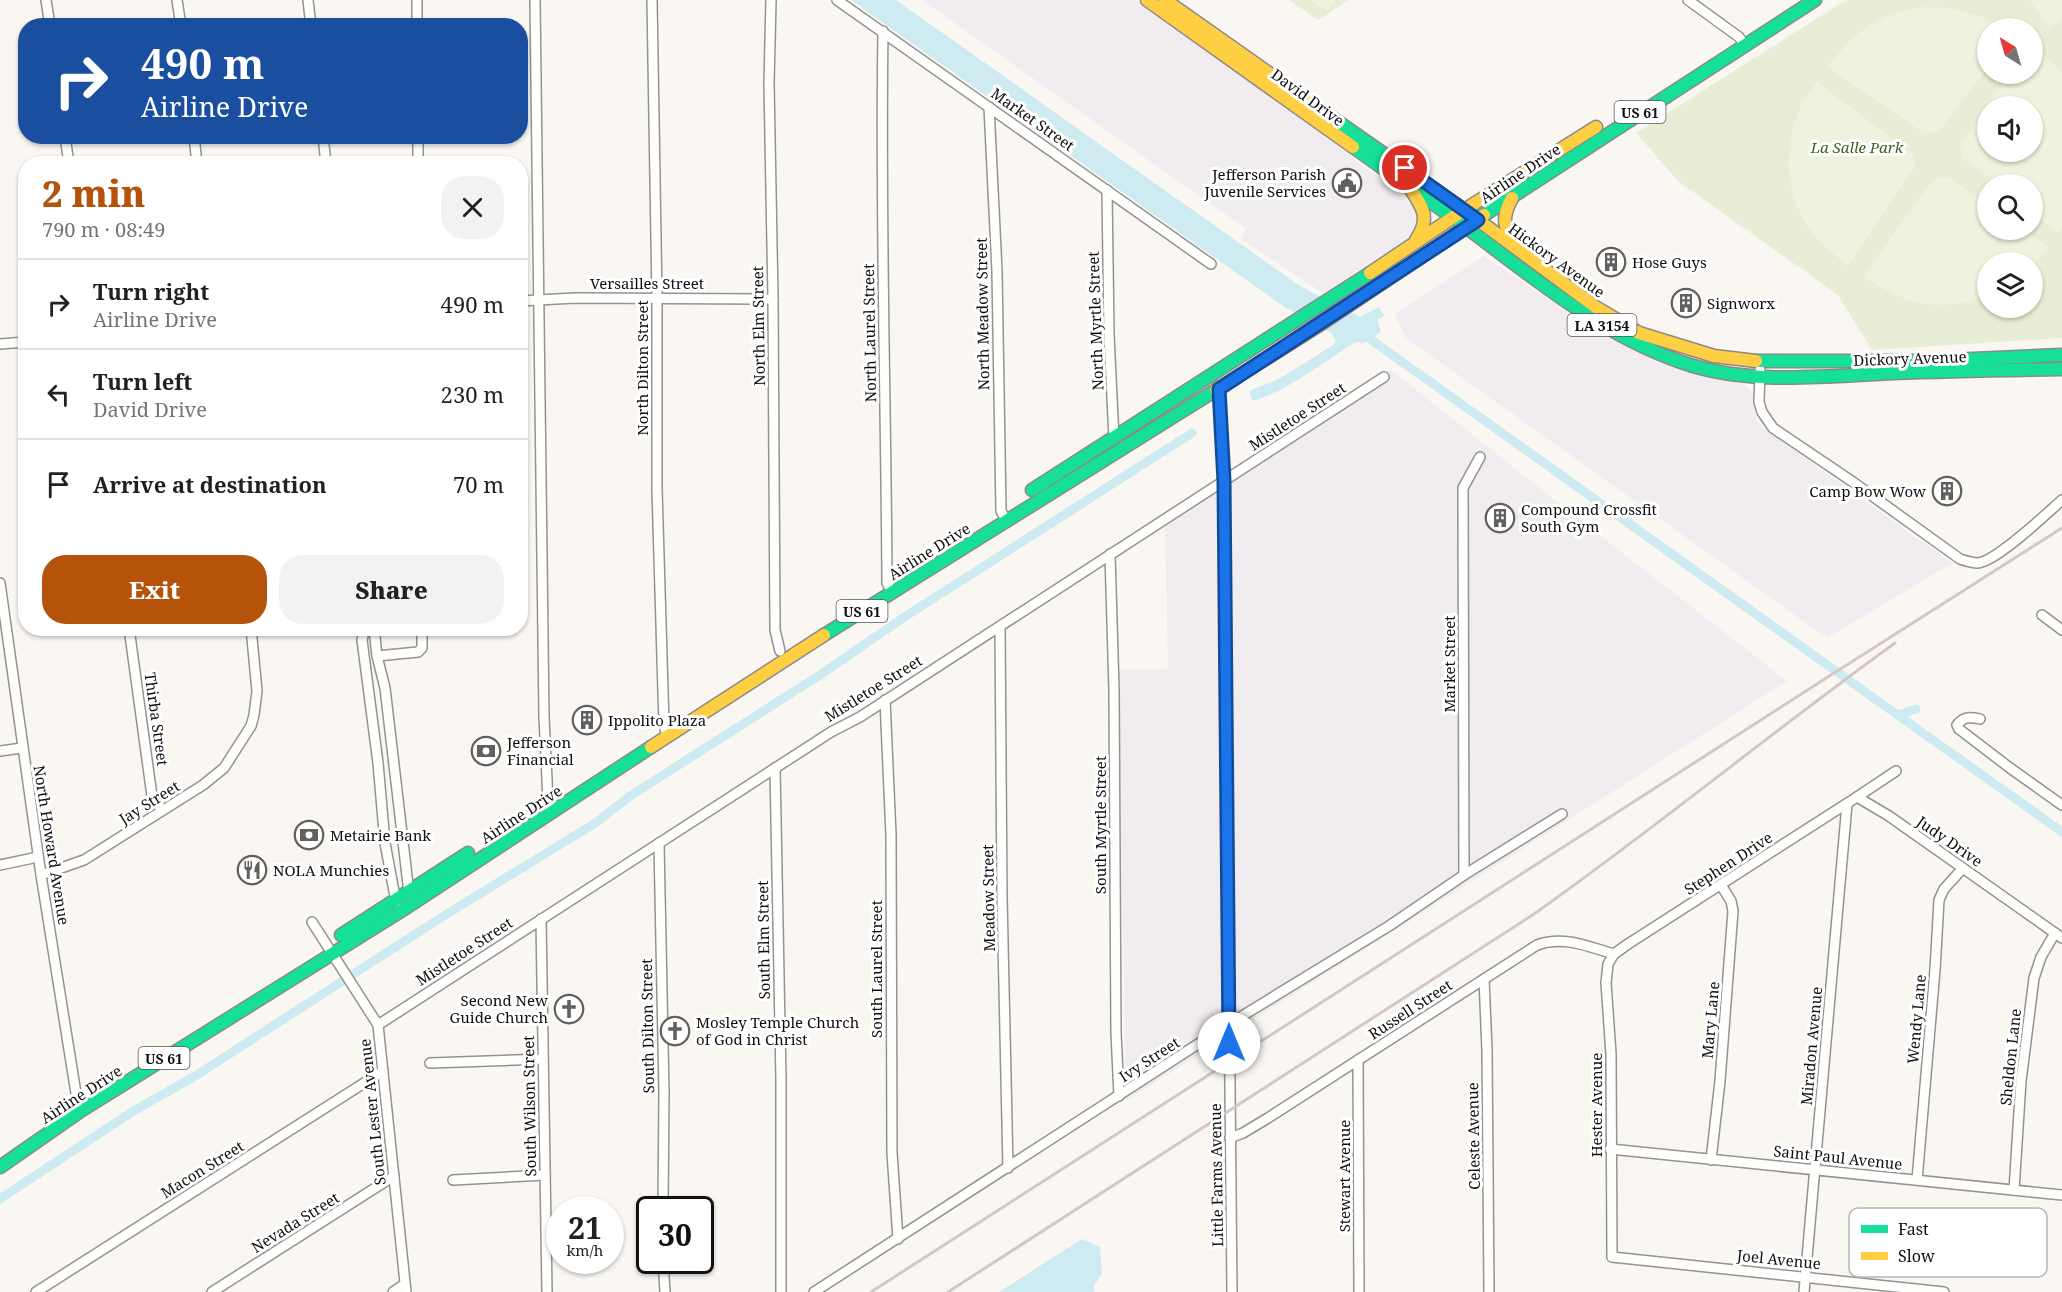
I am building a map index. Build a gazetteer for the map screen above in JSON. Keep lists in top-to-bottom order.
{
  "streets": {
    "main road": [
      "David Drive",
      "US 61",
      "Airline Drive",
      "Hickory Avenue",
      "LA 3154",
      "Dickory Avenue"
    ],
    "street": [
      "Market Street",
      "Versailles Street",
      "North Meadow Street",
      "North Myrtle Street",
      "North Elm Street",
      "North Laurel Street",
      "North Dilton Street",
      "Mistletoe Street",
      "Thirba Street",
      "Jay Street",
      "South Myrtle Street",
      "Judy Drive",
      "North Howard Avenue",
      "Stephen Drive",
      "Meadow Street",
      "South Elm Street",
      "South Laurel Street",
      "Russell Street",
      "Wendy Lane",
      "Mary Lane",
      "South Dilton Street",
      "Miradon Avenue",
      "Sheldon Lane",
      "Ivy Street",
      "Hester Avenue",
      "South Wilson Street",
      "South Lester Avenue",
      "Celeste Avenue",
      "Saint Paul Avenue",
      "Macon Street",
      "Little Farms Avenue",
      "Stewart Avenue",
      "Nevada Street",
      "Joel Avenue"
    ]
  },
  "crossings": [
    ["David Drive", "Airline Drive"],
    ["David Drive", "Hickory Avenue"],
    ["Market Street", "North Meadow Street"],
    ["Market Street", "North Myrtle Street"],
    ["Market Street", "North Laurel Street"],
    ["Market Street", "Ivy Street"],
    ["Airline Drive", "Hickory Avenue"],
    ["Airline Drive", "North Meadow Street"],
    ["Airline Drive", "North Myrtle Street"],
    ["Airline Drive", "North Elm Street"],
    ["Airline Drive", "North Laurel Street"],
    ["Airline Drive", "North Dilton Street"],
    ["Airline Drive", "North Howard Avenue"],
    ["Airline Drive", "South Lester Avenue"],
    ["Airline Drive", "Little Farms Avenue"],
    ["Hickory Avenue", "Dickory Avenue"],
    ["Versailles Street", "North Elm Street"],
    ["Versailles Street", "North Dilton Street"],
    ["Mistletoe Street", "South Myrtle Street"],
    ["Mistletoe Street", "Meadow Street"],
    ["Mistletoe Street", "South Elm Street"],
    ["Mistletoe Street", "South Laurel Street"],
    ["Mistletoe Street", "South Dilton Street"],
    ["Mistletoe Street", "South Wilson Street"],
    ["Mistletoe Street", "South Lester Avenue"],
    ["Mistletoe Street", "Little Farms Avenue"],
    ["Thirba Street", "Jay Street"],
    ["Jay Street", "North Howard Avenue"],
    ["South Myrtle Street", "Ivy Street"],
    ["Judy Drive", "Stephen Drive"],
    ["Judy Drive", "Wendy Lane"],
    ["Judy Drive", "Sheldon Lane"],
    ["Stephen Drive", "Russell Street"],
    ["Stephen Drive", "Mary Lane"],
    ["Stephen Drive", "Miradon Avenue"],
    ["Stephen Drive", "Hester Avenue"],
    ["Meadow Street", "Ivy Street"],
    ["South Laurel Street", "Ivy Street"],
    ["Russell Street", "Hester Avenue"],
    ["Russell Street", "Celeste Avenue"],
    ["Russell Street", "Little Farms Avenue"],
    ["Russell Street", "Stewart Avenue"],
    ["Wendy Lane", "Saint Paul Avenue"],
    ["Mary Lane", "Saint Paul Avenue"],
    ["Miradon Avenue", "Saint Paul Avenue"],
    ["Miradon Avenue", "Joel Avenue"],
    ["Sheldon Lane", "Saint Paul Avenue"],
    ["Ivy Street", "Little Farms Avenue"],
    ["Hester Avenue", "Saint Paul Avenue"],
    ["Hester Avenue", "Joel Avenue"],
    ["South Lester Avenue", "Macon Street"],
    ["South Lester Avenue", "Nevada Street"]
  ],
  "parks": ["La Salle Park"],
  "places": {
    "public building": ["Jefferson Parish Juvenile Services"],
    "building": [
      "Hose Guys",
      "Signworx",
      "Camp Bow Wow",
      "Compound Crossfit South Gym",
      "Ippolito Plaza"
    ],
    "bank": ["Jefferson Financial", "Metairie Bank"],
    "restaurant": ["NOLA Munchies"],
    "church": ["Second New Guide Church", "Mosley Temple Church of God in Christ"]
  },
  "legend": ["Fast", "Slow"],
  "north": "top left",
  "page": {
    "turn": ["490 m", "Airline Drive"],
    "heading": ["2 min", "790 m · 08:49"],
    "list": [
      {
        "name": "Turn right",
        "note": "Airline Drive",
        "value": "490 m"
      },
      {
        "name": "Turn left",
        "note": "David Drive",
        "value": "230 m"
      },
      {
        "name": "Arrive at destination",
        "value": "70 m"
      }
    ],
    "buttons": ["Exit", "Share"],
    "speed": "21 km/h",
    "limit": "30"
  }
}
